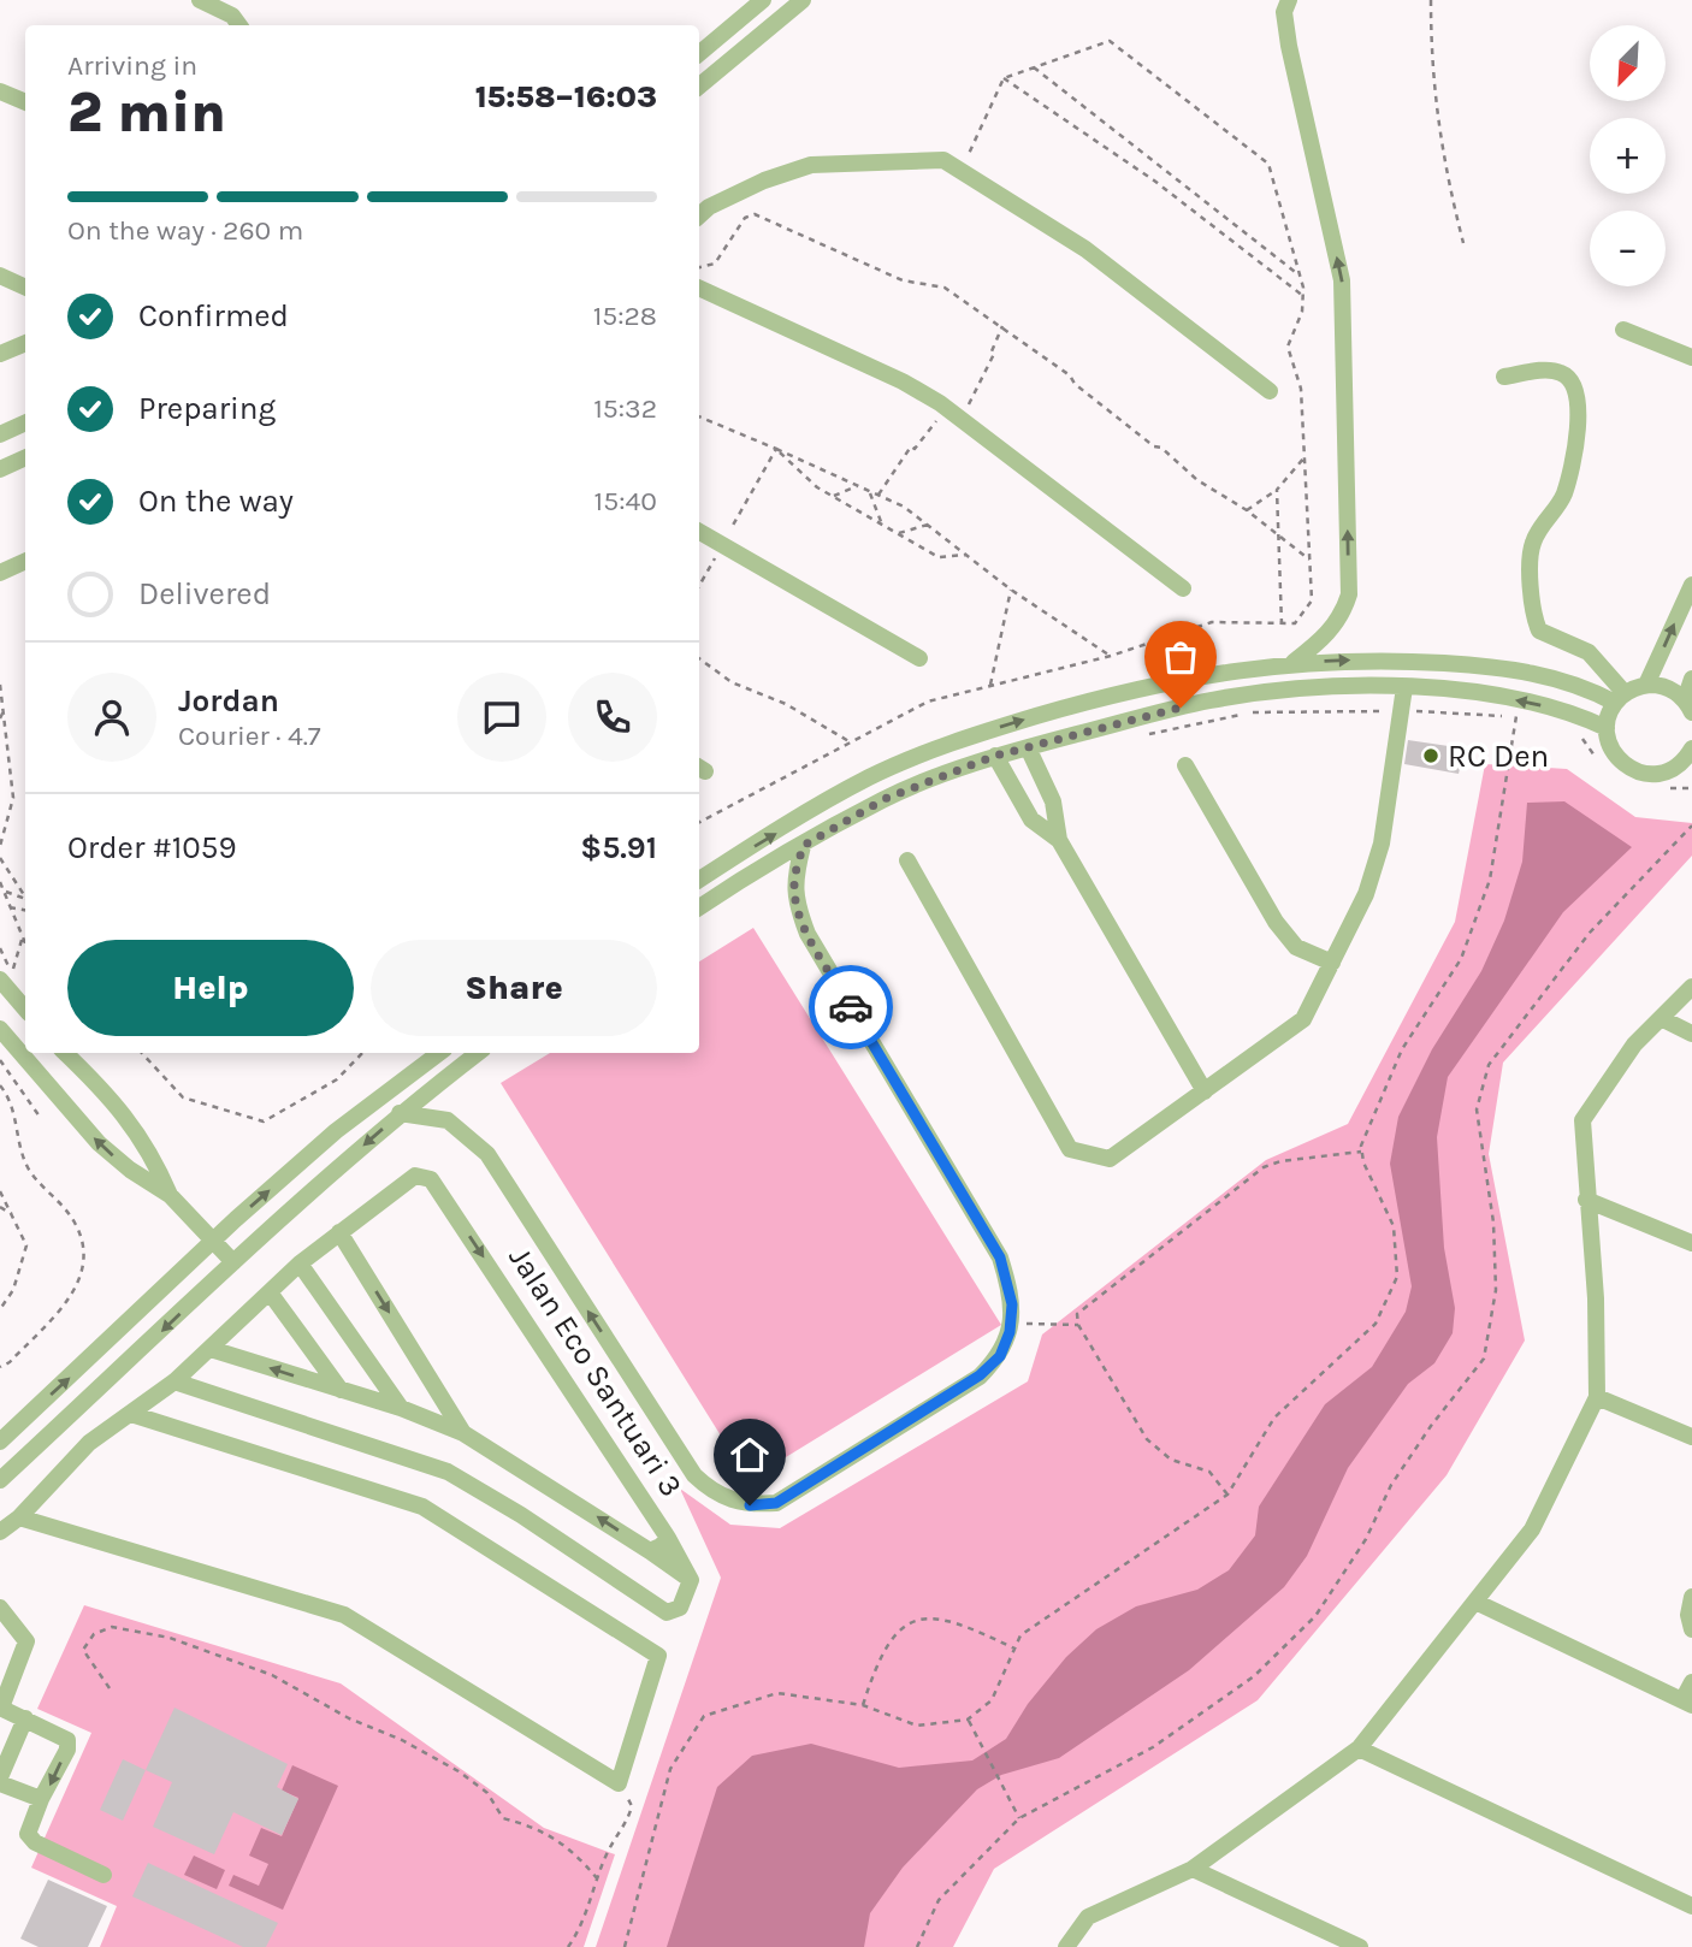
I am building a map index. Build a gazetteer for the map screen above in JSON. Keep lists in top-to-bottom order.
{
  "streets": {
    "street": ["Jalan Eco Santuari 3"]
  },
  "places": ["RC Den"],
  "north": "bottom left",
  "page": {
    "map_buttons": ["+", "−"],
    "heading": ["2 min", "Arriving in", "15:58–16:03"],
    "panel": [
      "Jordan",
      "Courier · 4.7",
      "Order #1059",
      "$5.91"
    ],
    "bar": "On the way · 260 m",
    "list": [
      ["Confirmed", "15:28"],
      ["Preparing", "15:32"],
      ["On the way", "15:40"],
      "Delivered"
    ],
    "buttons": ["Help", "Share"]
  }
}
